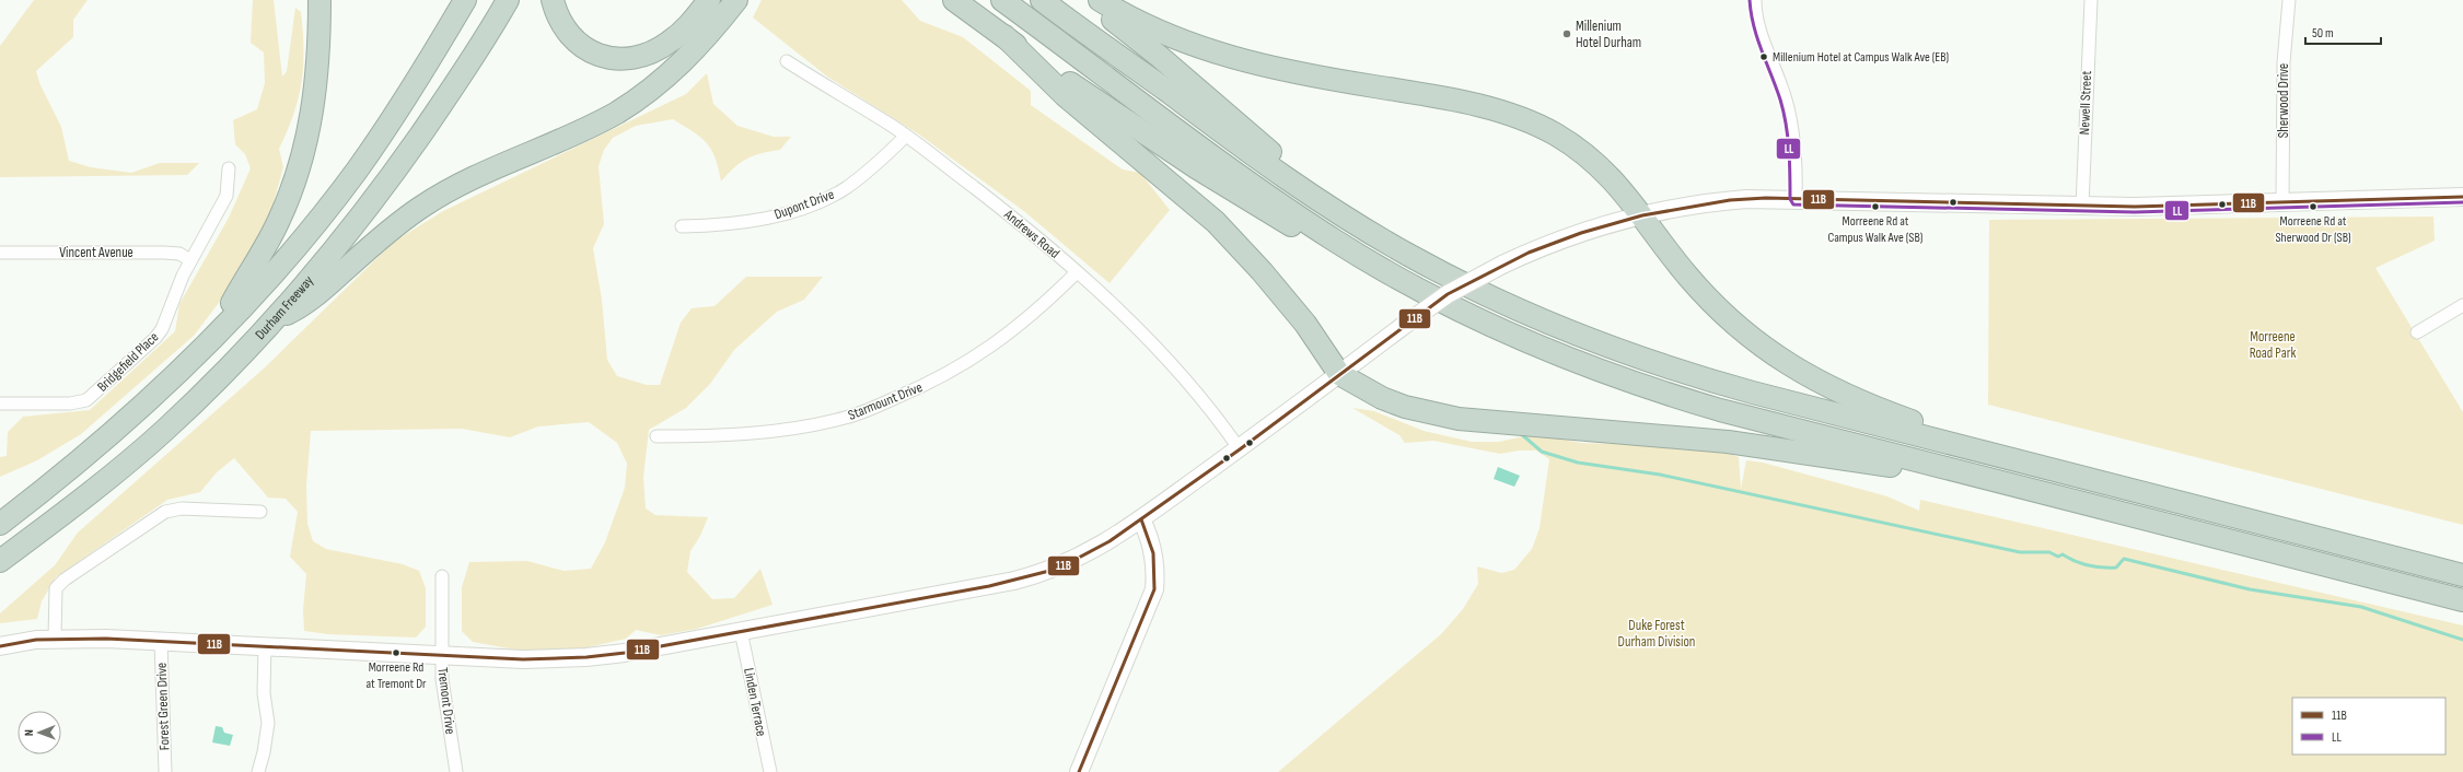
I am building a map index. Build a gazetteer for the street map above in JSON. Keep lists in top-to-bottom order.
{
  "streets": {
    "highway": ["Durham Freeway"],
    "street": [
      "Sherwood Drive",
      "Newell Street",
      "Dupont Drive",
      "Andrews Road",
      "Vincent Avenue",
      "Bridgefield Place",
      "Starmount Drive",
      "Tremont Drive",
      "Linden Terrace",
      "Forest Green Drive"
    ]
  },
  "crossings": [
    ["Dupont Drive", "Andrews Road"],
    ["Andrews Road", "Starmount Drive"],
    ["Vincent Avenue", "Bridgefield Place"]
  ],
  "parks": ["Morreene Road Park", "Duke Forest Durham Division"],
  "places": [
    "Millenium Hotel Durham",
    "Millenium Hotel at Campus Walk Ave (EB)",
    "Morreene Rd at Campus Walk Ave (SB)",
    "Morreene Rd at Sherwood Dr (SB)",
    "Morreene Rd at Tremont Dr"
  ],
  "lines": ["transit line LL", "transit line 11B"],
  "legend": ["11B", "LL"],
  "scale_bar": "50 m",
  "north": "left"
}
